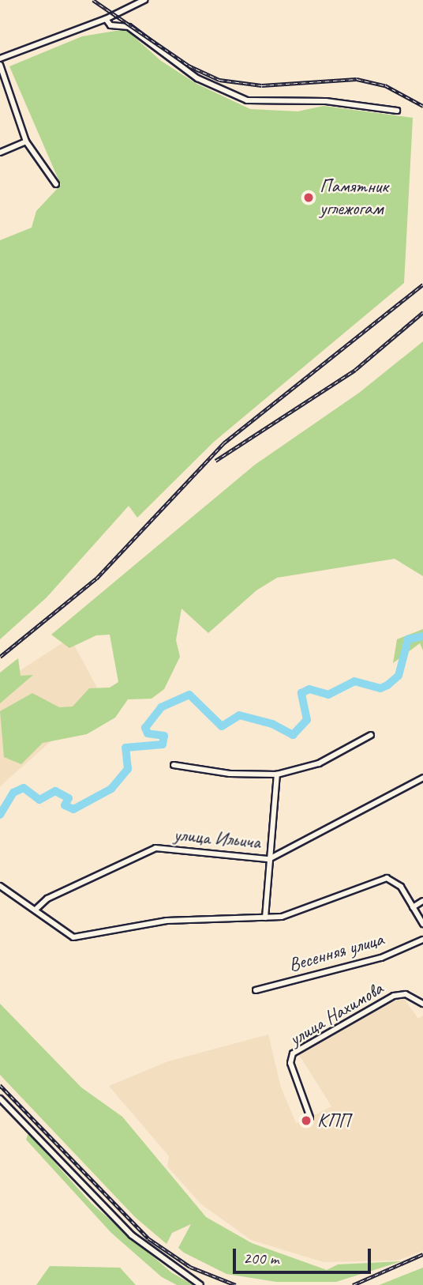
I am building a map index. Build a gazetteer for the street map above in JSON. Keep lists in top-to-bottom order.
{
  "streets": {
    "street": ["улица Ильича", "Весенняя улица", "улица Нахимова"]
  },
  "places": ["Памятник углежогам", "КПП"],
  "scale_bar": "200 m"
}
